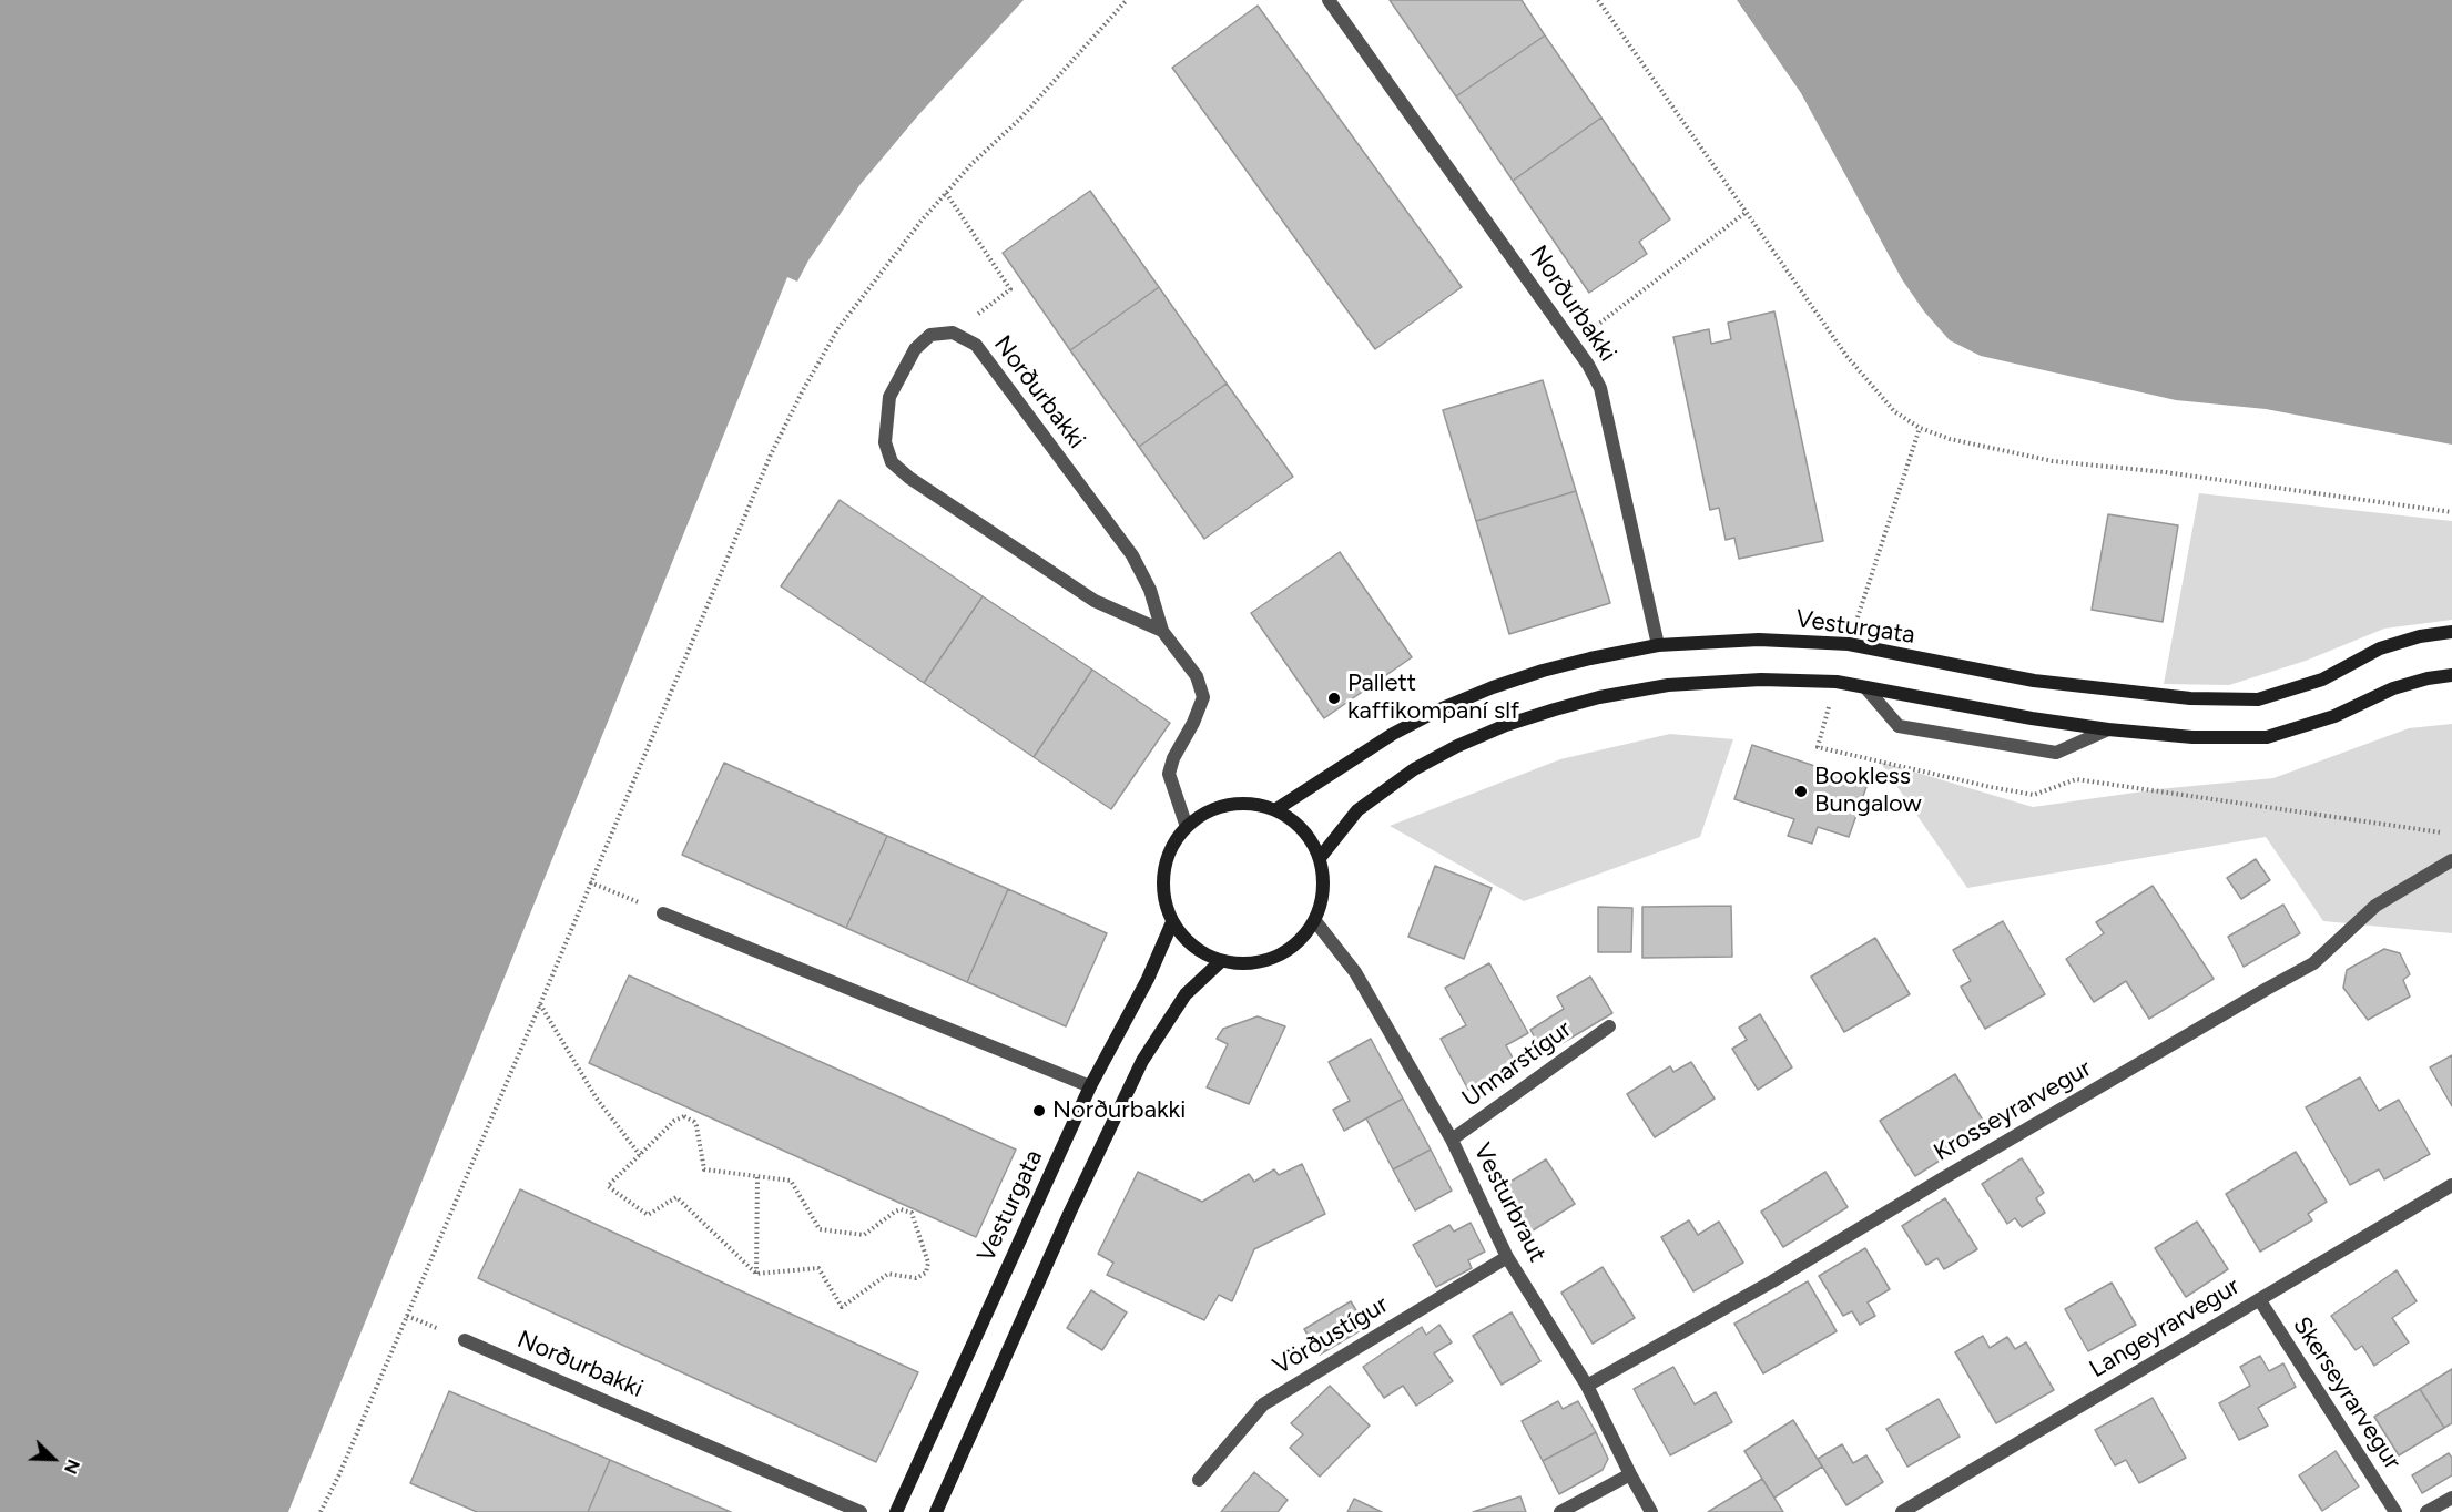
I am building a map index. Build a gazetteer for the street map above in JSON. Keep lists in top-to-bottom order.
{
  "streets": {
    "main road": ["Vesturgata"],
    "street": [
      "Norðurbakki",
      "Unnarstígur",
      "Krosseyrarvegur",
      "Vesturbraut",
      "Langeyrarvegur",
      "Vörðustígur",
      "Skerseyrarvegur"
    ]
  },
  "crossings": [
    ["Norðurbakki", "Vesturgata"],
    ["Norðurbakki", "Vesturbraut"],
    ["Vesturgata", "Vesturbraut"],
    ["Unnarstígur", "Vesturbraut"],
    ["Krosseyrarvegur", "Vesturbraut"],
    ["Vesturbraut", "Vörðustígur"],
    ["Langeyrarvegur", "Skerseyrarvegur"]
  ],
  "places": ["Pallett kaffikompaní slf", "Bookless Bungalow", "Norðurbakki"],
  "north": "bottom right"
}
